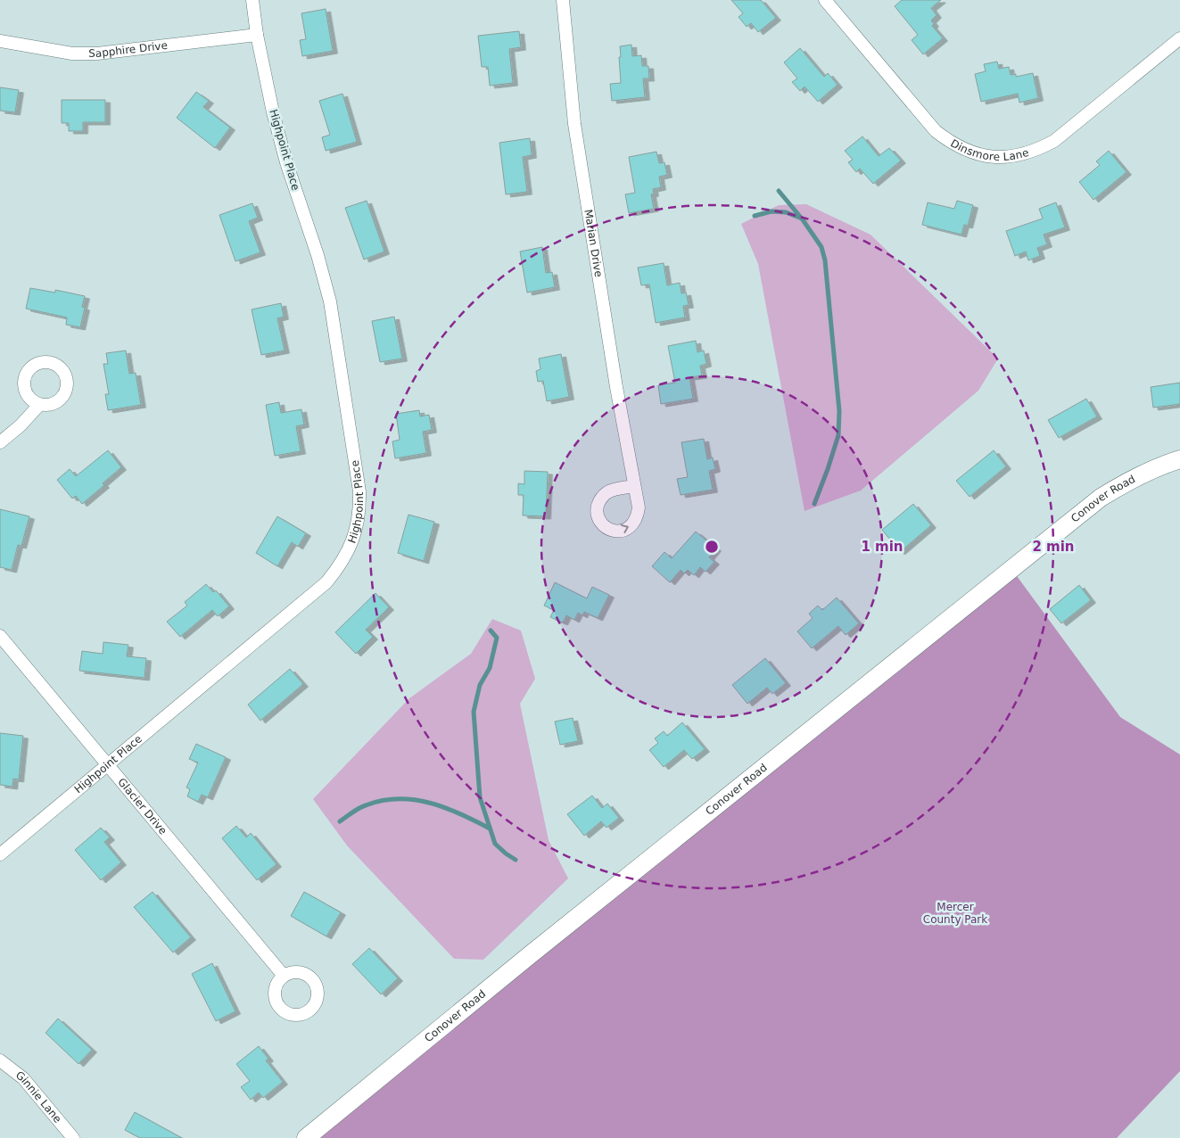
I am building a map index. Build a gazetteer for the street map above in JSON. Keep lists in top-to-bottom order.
{
  "streets": {
    "street": [
      "Sapphire Drive",
      "Dinsmore Lane",
      "Highpoint Place",
      "Marian Drive",
      "Conover Road",
      "Glacier Drive",
      "Ginnie Lane"
    ]
  },
  "crossings": [
    ["Sapphire Drive", "Highpoint Place"],
    ["Highpoint Place", "Glacier Drive"]
  ],
  "parks": ["Mercer County Park"],
  "rings": ["1 min", "2 min"]
}
